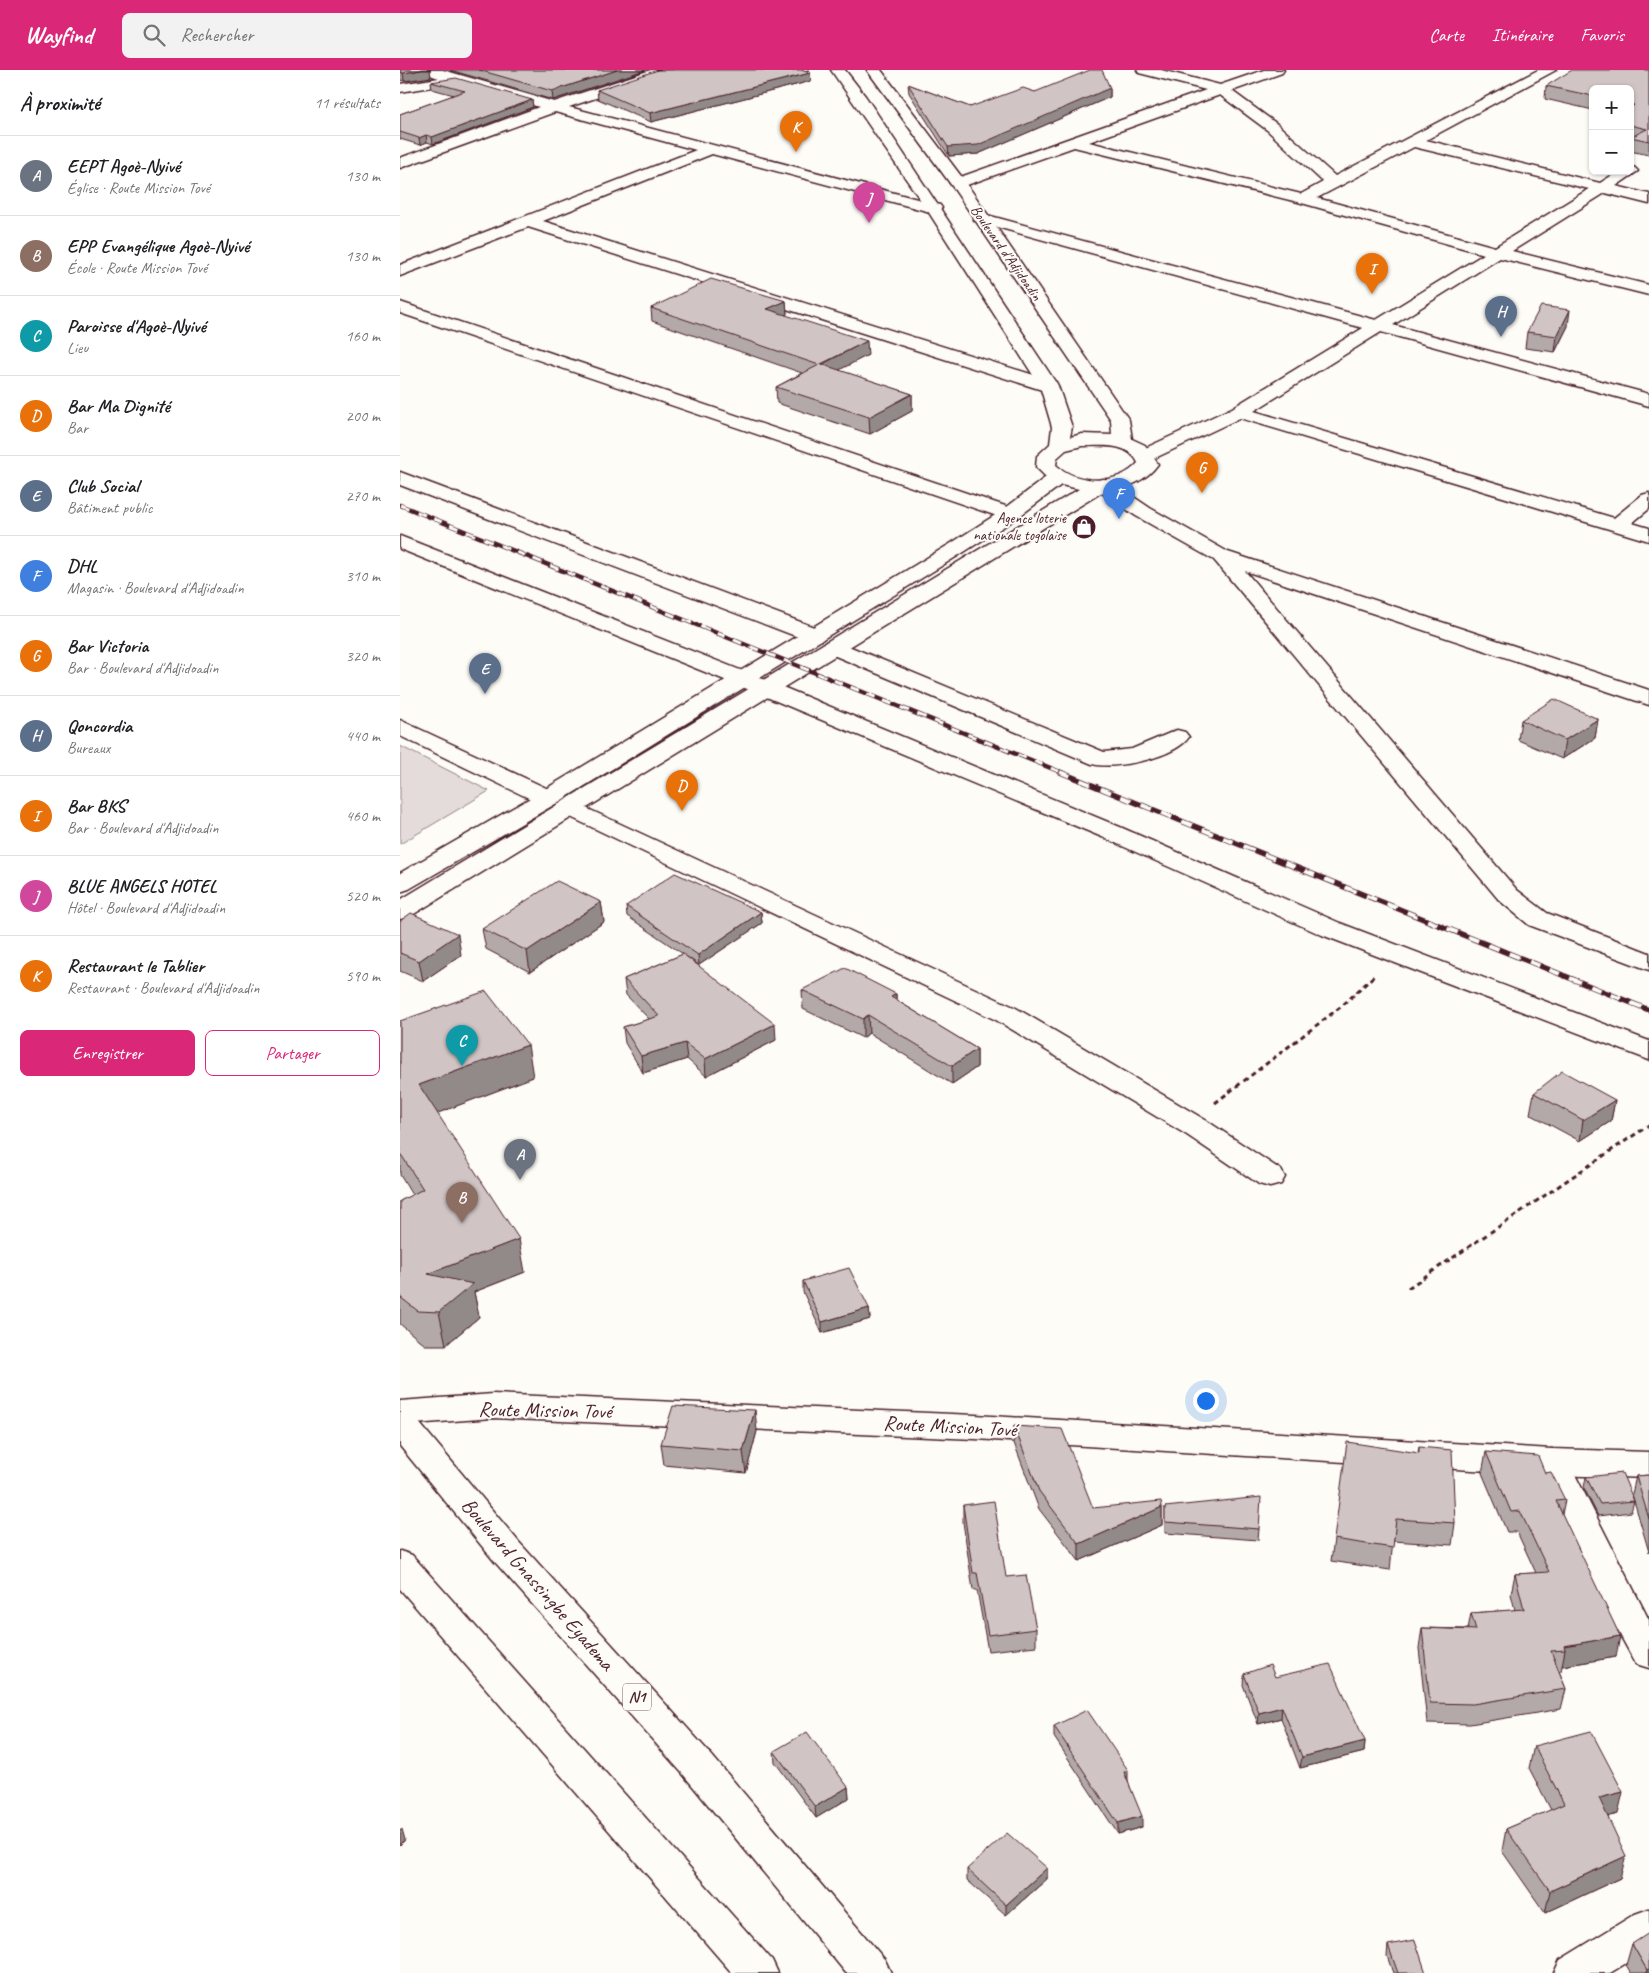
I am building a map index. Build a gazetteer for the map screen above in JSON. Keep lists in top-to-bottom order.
{
  "streets": {
    "main road": [
      "Boulevard d'Adjidoadin",
      "Route Mission Tové",
      "Boulevard Gnassingbe Eyadema",
      "N1"
    ]
  },
  "places": {
    "shop": ["Agence loterie nationale togolaise"]
  },
  "page": {
    "header": "Wayfind",
    "search": "Rechercher",
    "nav": ["Carte", "Itinéraire", "Favoris"],
    "heading": ["À proximité", "11 résultats"],
    "map_buttons": ["+", "−"],
    "pins": [
      "K",
      "J",
      "I",
      "H",
      "G",
      "F",
      "E",
      "D",
      "C",
      "A",
      "B"
    ],
    "list": [
      {
        "mark": "A",
        "name": "EEPT Agoè-Nyivé",
        "note": "Église · Route Mission Tové",
        "value": "130 m"
      },
      {
        "mark": "B",
        "name": "EPP Evangélique Agoè-Nyivé",
        "note": "École · Route Mission Tové",
        "value": "130 m"
      },
      {
        "mark": "C",
        "name": "Paroisse d'Agoè-Nyivé",
        "note": "Lieu",
        "value": "160 m"
      },
      {
        "mark": "D",
        "name": "Bar Ma Dignité",
        "note": "Bar",
        "value": "200 m"
      },
      {
        "mark": "E",
        "name": "Club Social",
        "note": "Bâtiment public",
        "value": "270 m"
      },
      {
        "mark": "F",
        "name": "DHL",
        "note": "Magasin · Boulevard d'Adjidoadin",
        "value": "310 m"
      },
      {
        "mark": "G",
        "name": "Bar Victoria",
        "note": "Bar · Boulevard d'Adjidoadin",
        "value": "320 m"
      },
      {
        "mark": "H",
        "name": "Qoncordia",
        "note": "Bureaux",
        "value": "440 m"
      },
      {
        "mark": "I",
        "name": "Bar BKS",
        "note": "Bar · Boulevard d'Adjidoadin",
        "value": "460 m"
      },
      {
        "mark": "J",
        "name": "BLUE ANGELS HOTEL",
        "note": "Hôtel · Boulevard d'Adjidoadin",
        "value": "520 m"
      },
      {
        "mark": "K",
        "name": "Restaurant le Tablier",
        "note": "Restaurant · Boulevard d'Adjidoadin",
        "value": "590 m"
      }
    ],
    "buttons": ["Enregistrer", "Partager"]
  }
}
